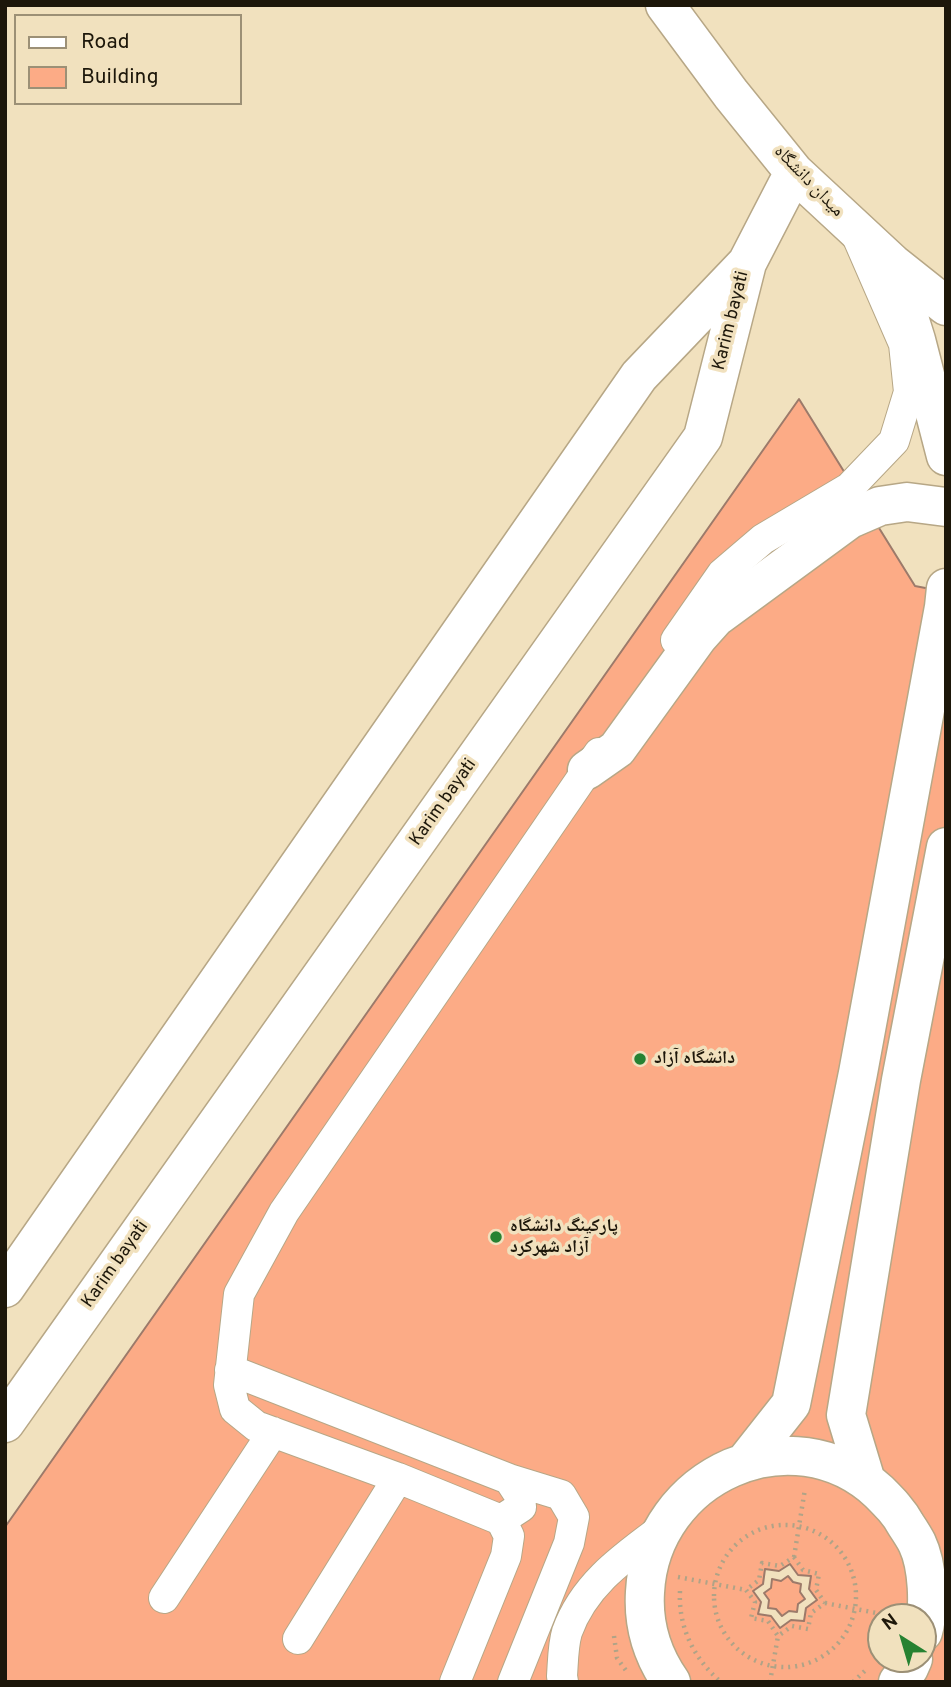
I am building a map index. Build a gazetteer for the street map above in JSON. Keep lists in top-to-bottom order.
{
  "streets": {
    "main road": ["میدان دانشگاه", "Karim bayati"]
  },
  "places": ["دانشگاه آزاد", "پارکینگ دانشگاه آزاد شهرکرد"],
  "legend": ["Road", "Building"],
  "north": "top left"
}
